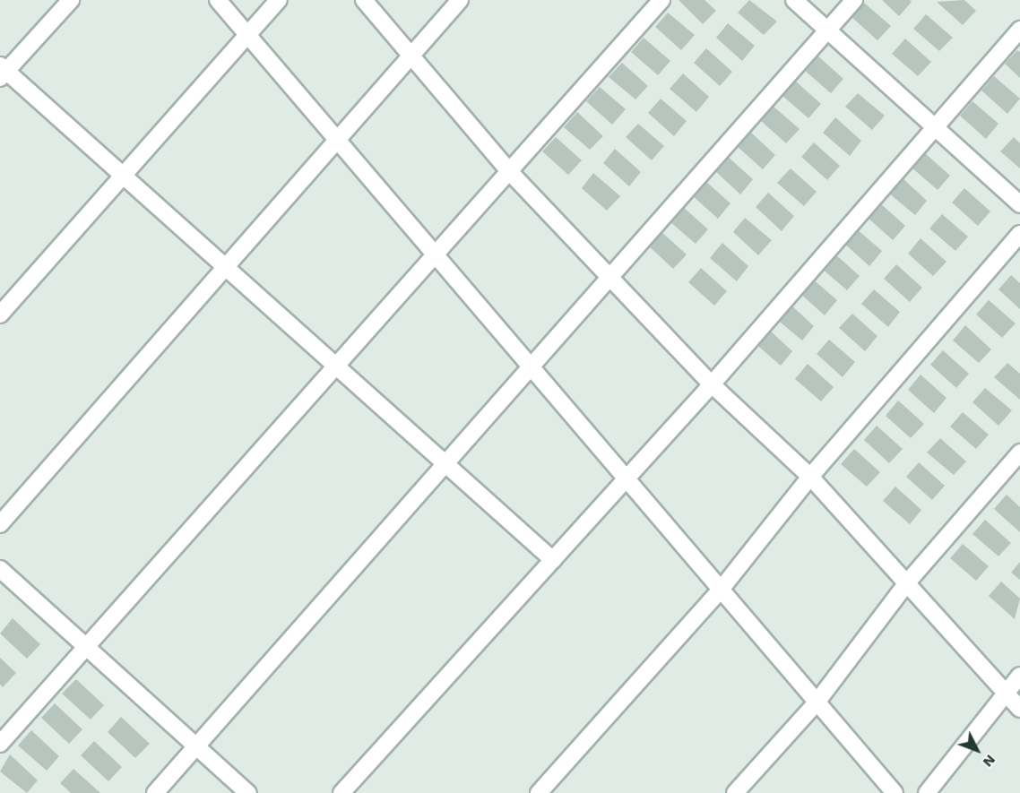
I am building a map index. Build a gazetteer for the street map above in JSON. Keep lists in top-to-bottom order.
{
  "north": "bottom right"
}
